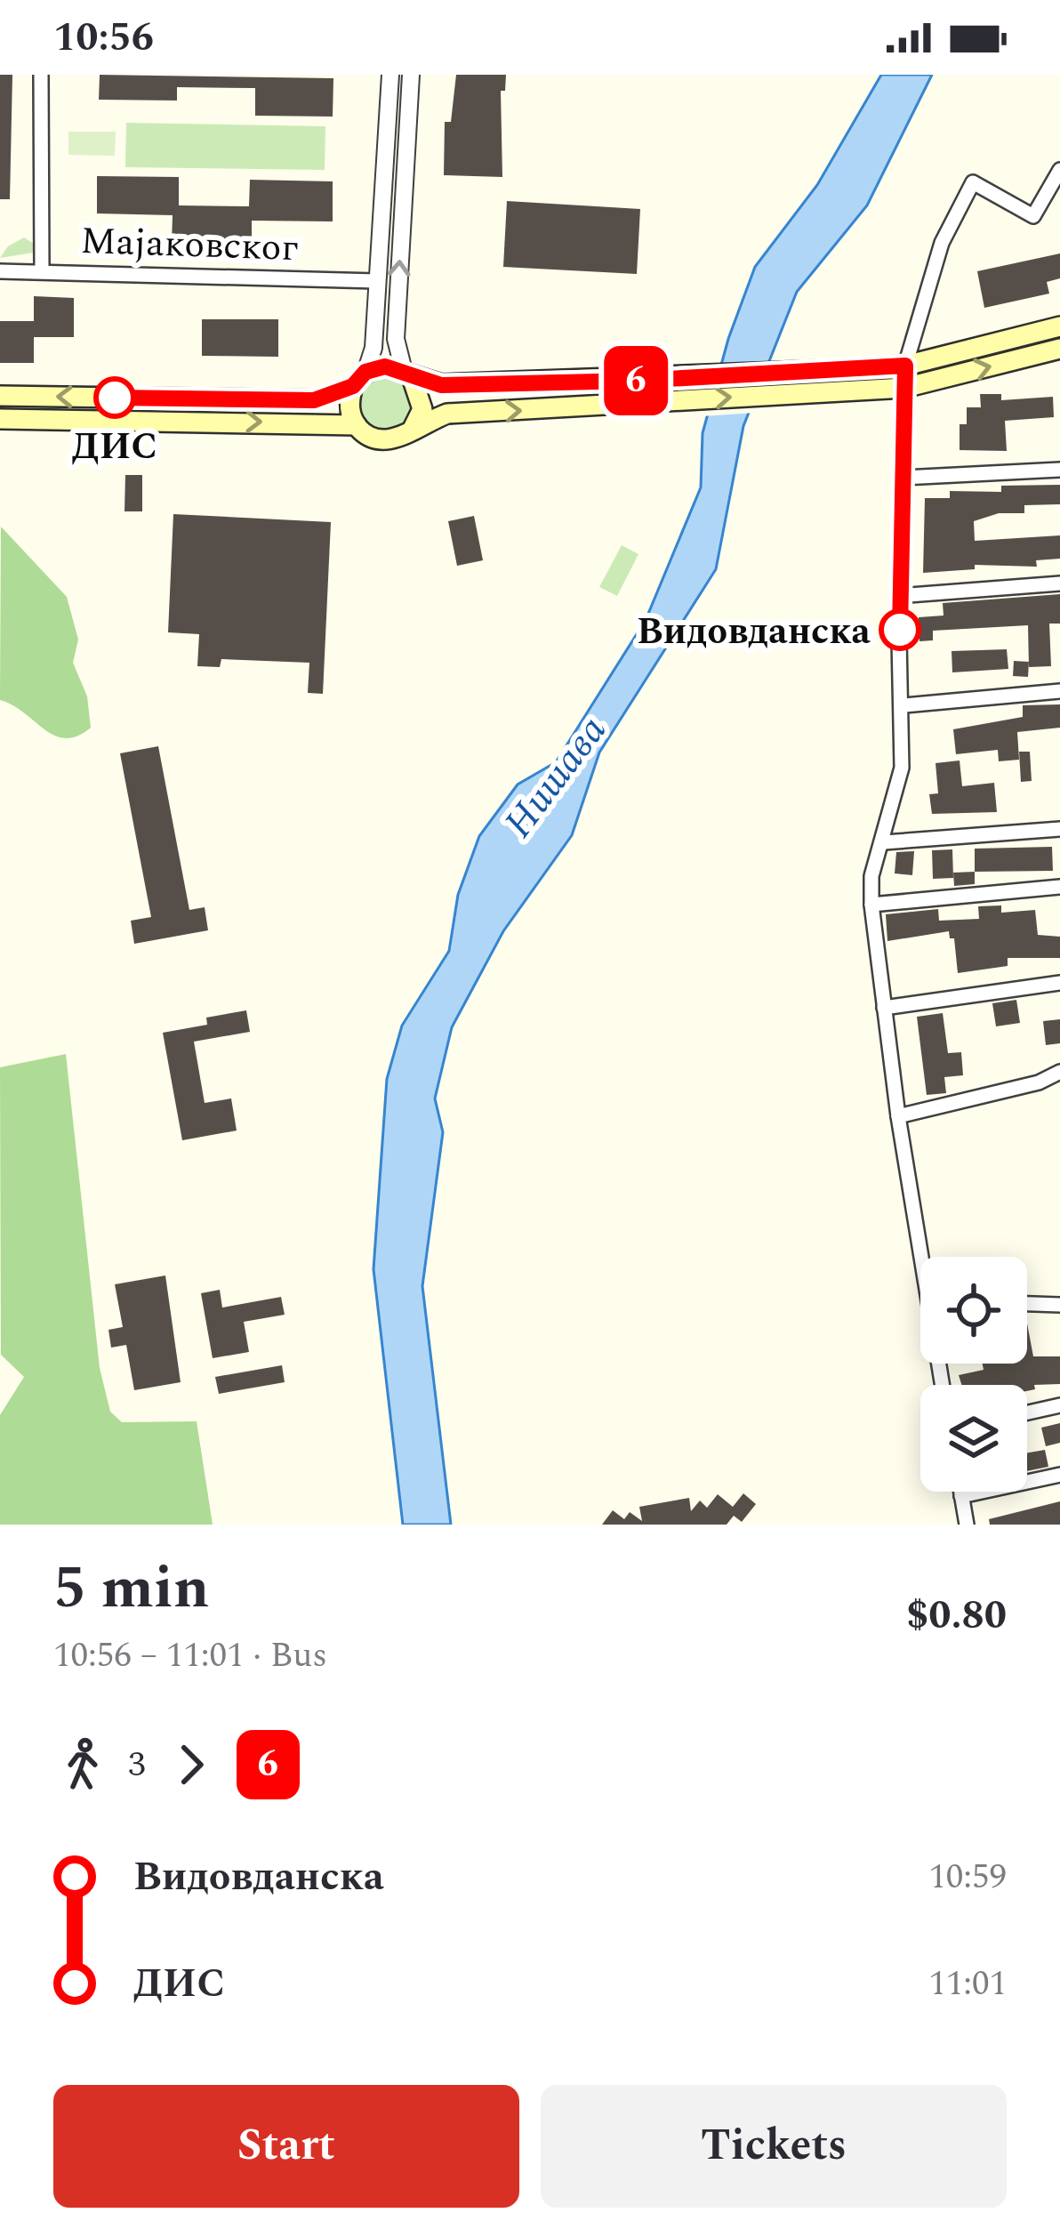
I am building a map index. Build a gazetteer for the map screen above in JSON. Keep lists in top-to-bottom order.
{
  "streets": {
    "street": ["Мајаковског"]
  },
  "water": ["Нишава"],
  "places": ["ДИС", "Видовданска"],
  "lines": ["bus line 6"],
  "page": {
    "status": "10:56",
    "on_map": "6",
    "heading": ["5 min", "10:56 – 11:01 · Bus", "$0.80"],
    "legs": ["3", "6"],
    "list": [
      {
        "name": "Видовданска",
        "value": "10:59"
      },
      {
        "name": "ДИС",
        "value": "11:01"
      }
    ],
    "buttons": ["Start", "Tickets"]
  }
}
